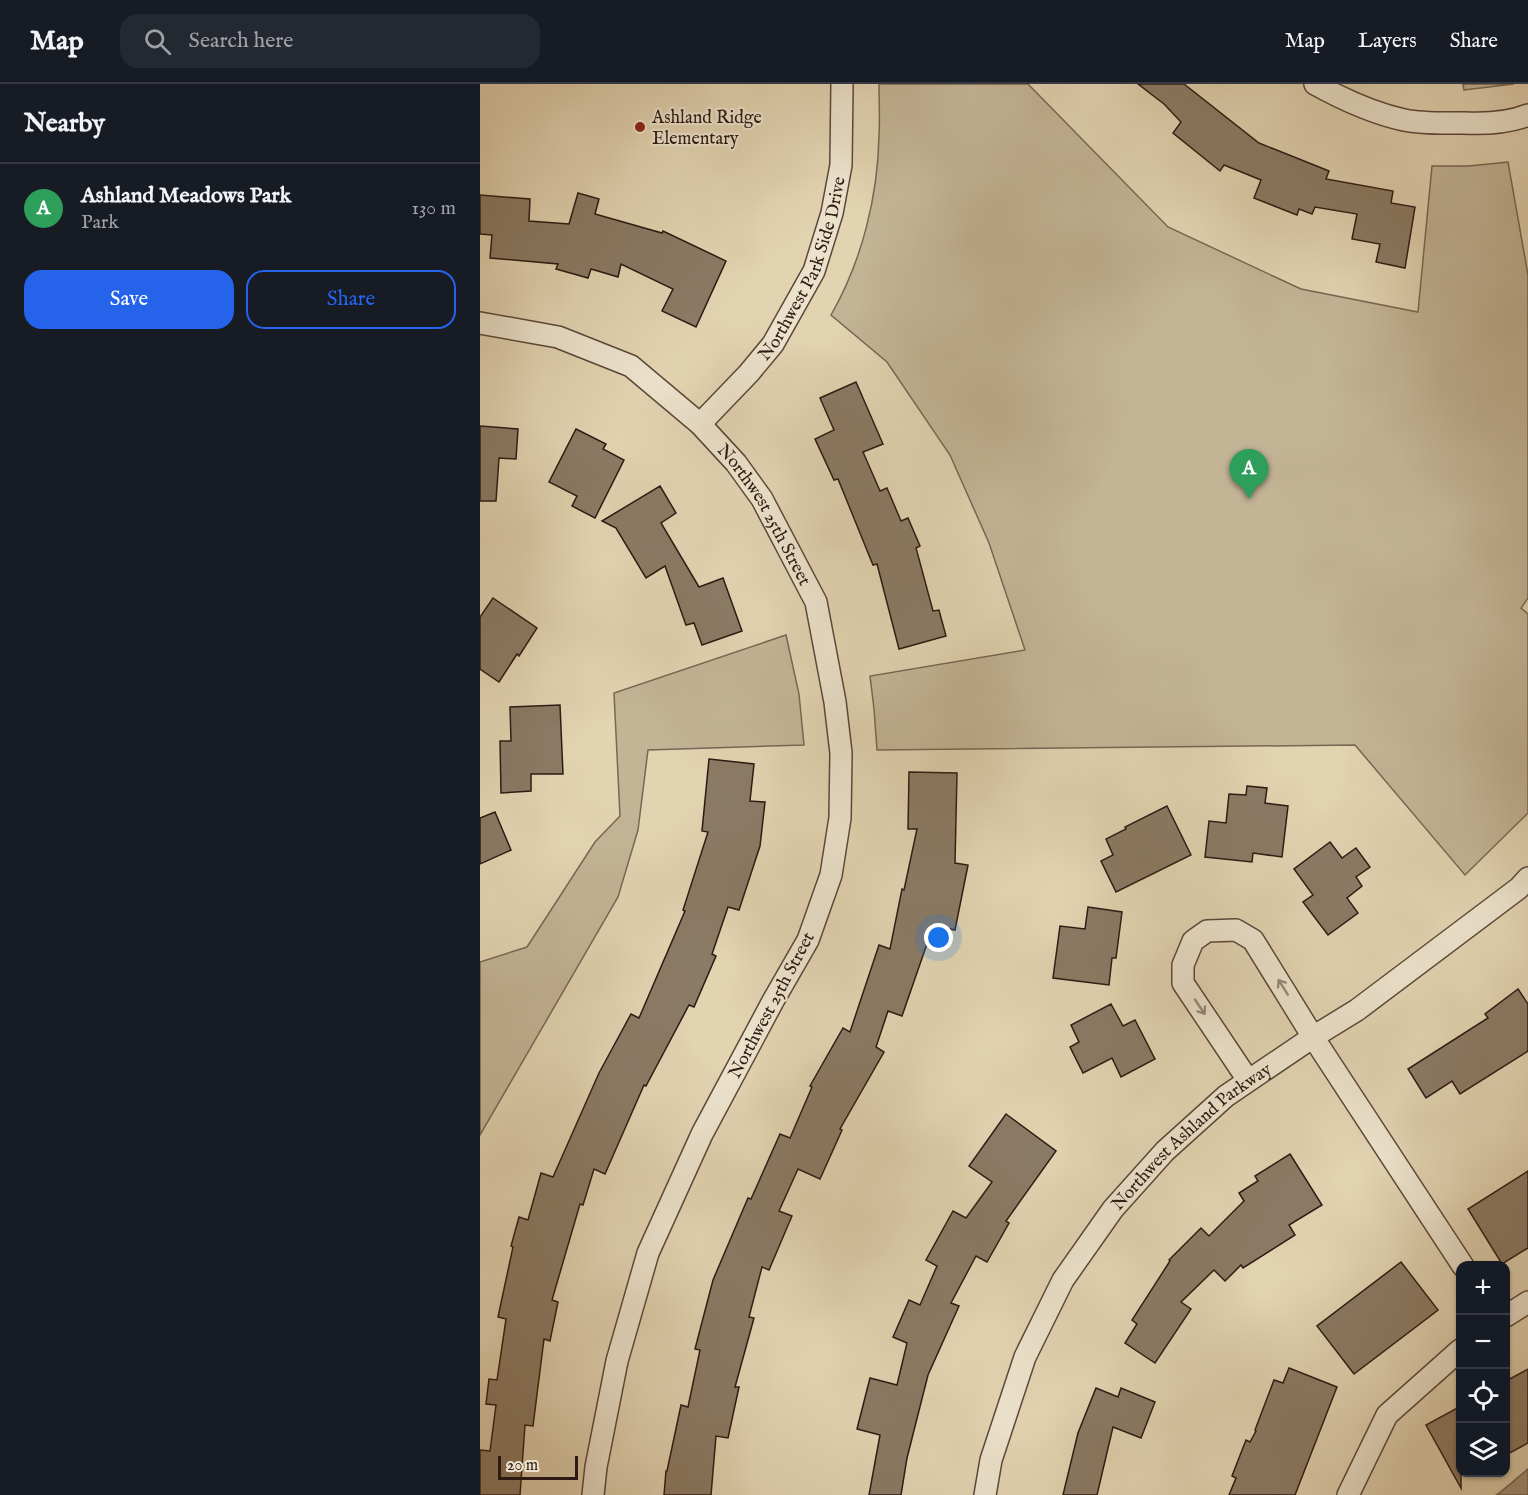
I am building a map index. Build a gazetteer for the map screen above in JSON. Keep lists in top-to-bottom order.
{
  "streets": {
    "street": ["Northwest Park Side Drive", "Northwest 25th Street", "Northwest Ashland Parkway"]
  },
  "crossings": [
    ["Northwest Park Side Drive", "Northwest 25th Street"]
  ],
  "places": ["Ashland Ridge Elementary"],
  "scale_bar": "20 m",
  "page": {
    "header": "Map",
    "search": "Search here",
    "nav": ["Map", "Layers", "Share"],
    "heading": "Nearby",
    "list": [
      {
        "mark": "A",
        "name": "Ashland Meadows Park",
        "note": "Park",
        "value": "130 m"
      }
    ],
    "buttons": ["Save", "Share"],
    "pins": "A",
    "map_buttons": ["+", "−"],
    "scale": "20 m"
  }
}
